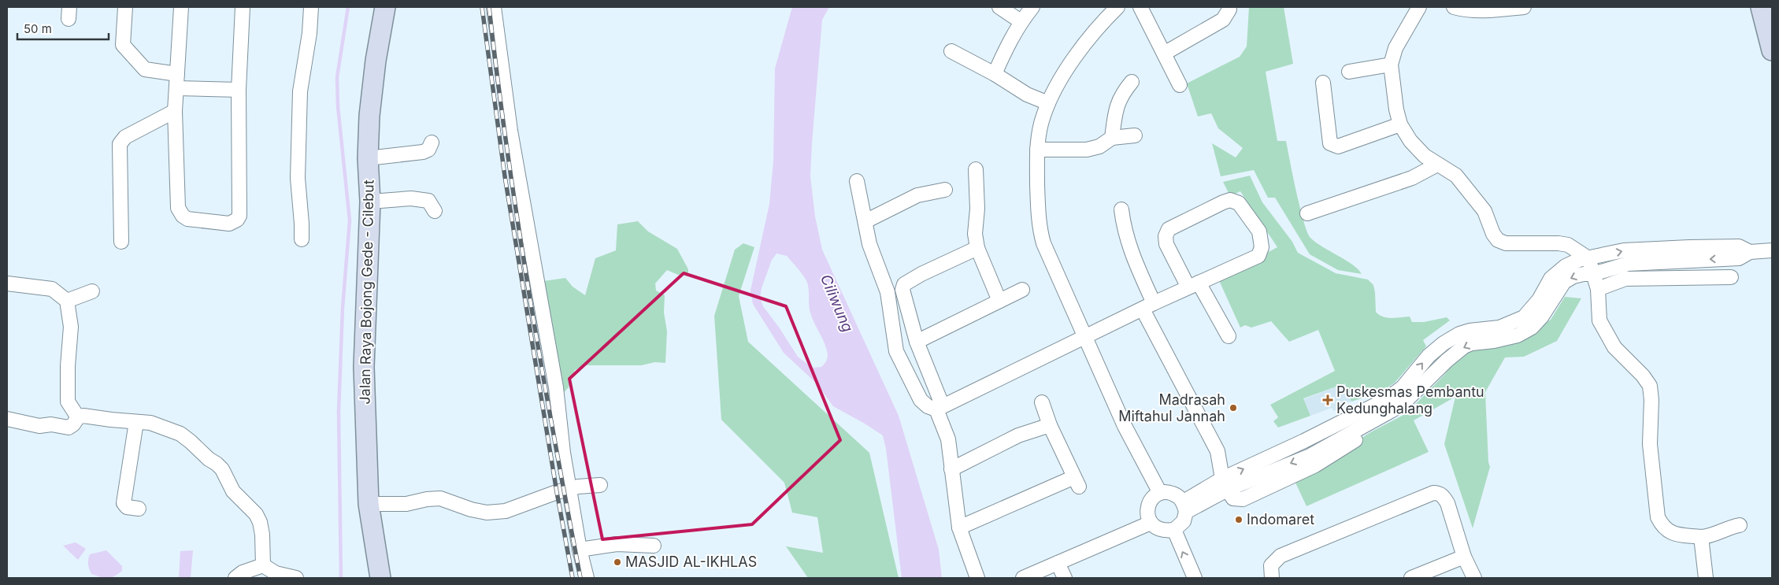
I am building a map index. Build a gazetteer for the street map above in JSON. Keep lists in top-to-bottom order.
{
  "streets": {
    "main road": ["Jalan Raya Bojong Gede - Cilebut"]
  },
  "water": ["Ciliwung"],
  "places": {
    "health": ["Puskesmas Pembantu Kedunghalang"],
    "other": ["Madrasah Miftahul Jannah", "Indomaret", "MASJID AL-IKHLAS"]
  },
  "scale_bar": "50 m"
}
